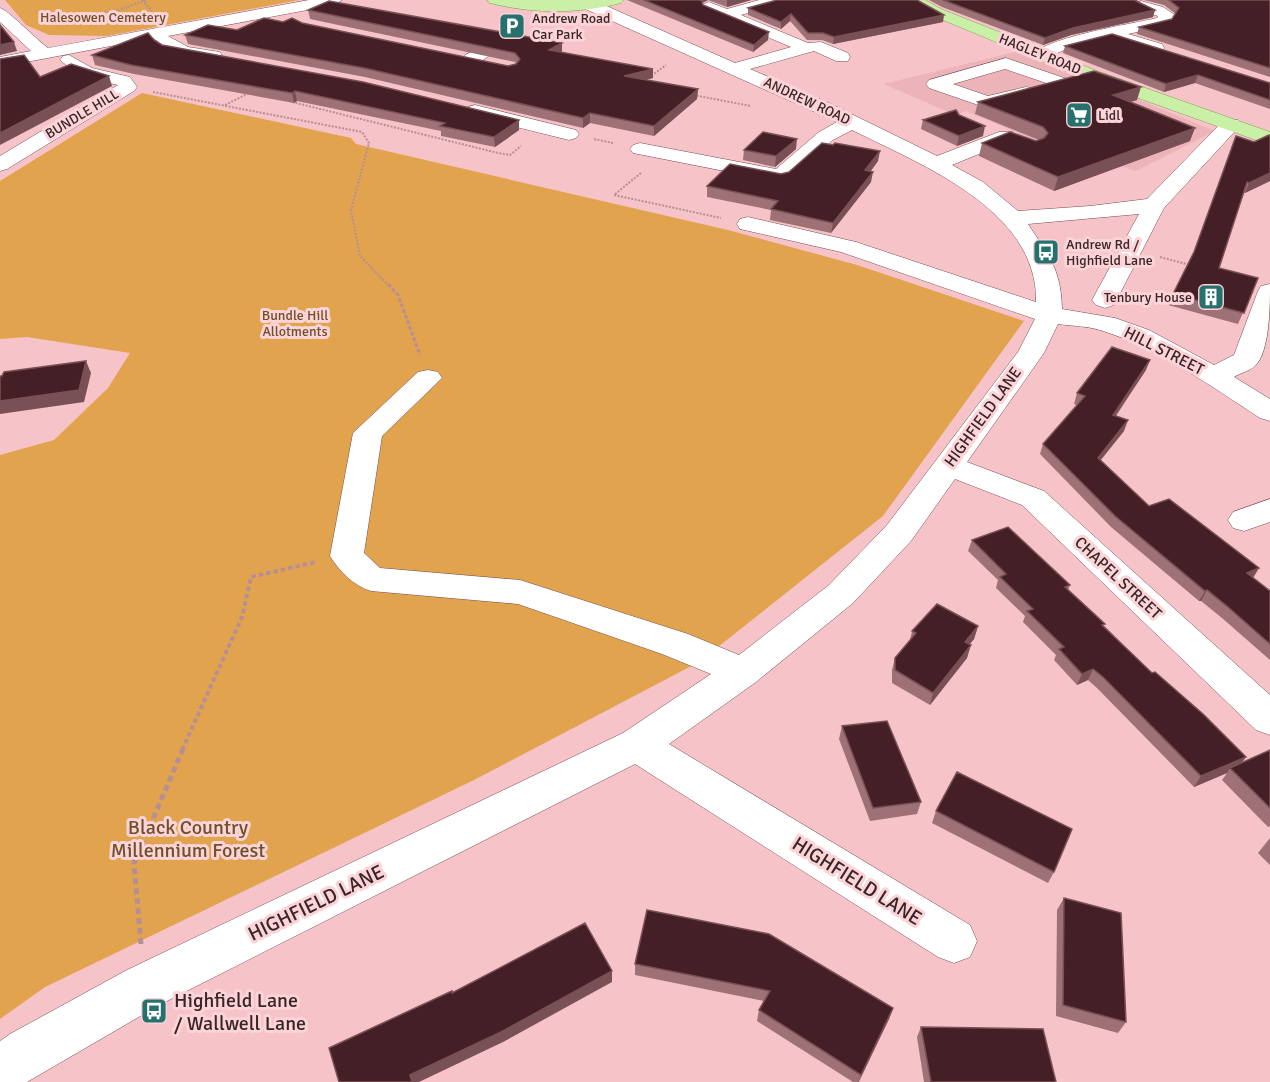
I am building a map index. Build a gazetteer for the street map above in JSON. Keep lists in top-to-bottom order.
{
  "streets": {
    "main road": ["HAGLEY ROAD"],
    "street": [
      "ANDREW ROAD",
      "BUNDLE HILL",
      "HILL STREET",
      "HIGHFIELD LANE",
      "CHAPEL STREET"
    ]
  },
  "crossings": [
    ["ANDREW ROAD", "HIGHFIELD LANE"],
    ["HILL STREET", "HIGHFIELD LANE"],
    ["HIGHFIELD LANE", "CHAPEL STREET"]
  ],
  "parks": ["Halesowen Cemetery", "Bundle Hill Allotments", "Black Country Millennium Forest"],
  "places": {
    "parking": ["Andrew Road Car Park"],
    "supermarket": ["Lidl"],
    "bus stop": ["Andrew Rd / Highfield Lane", "Highfield Lane / Wallwell Lane"],
    "building": ["Tenbury House"]
  }
}
